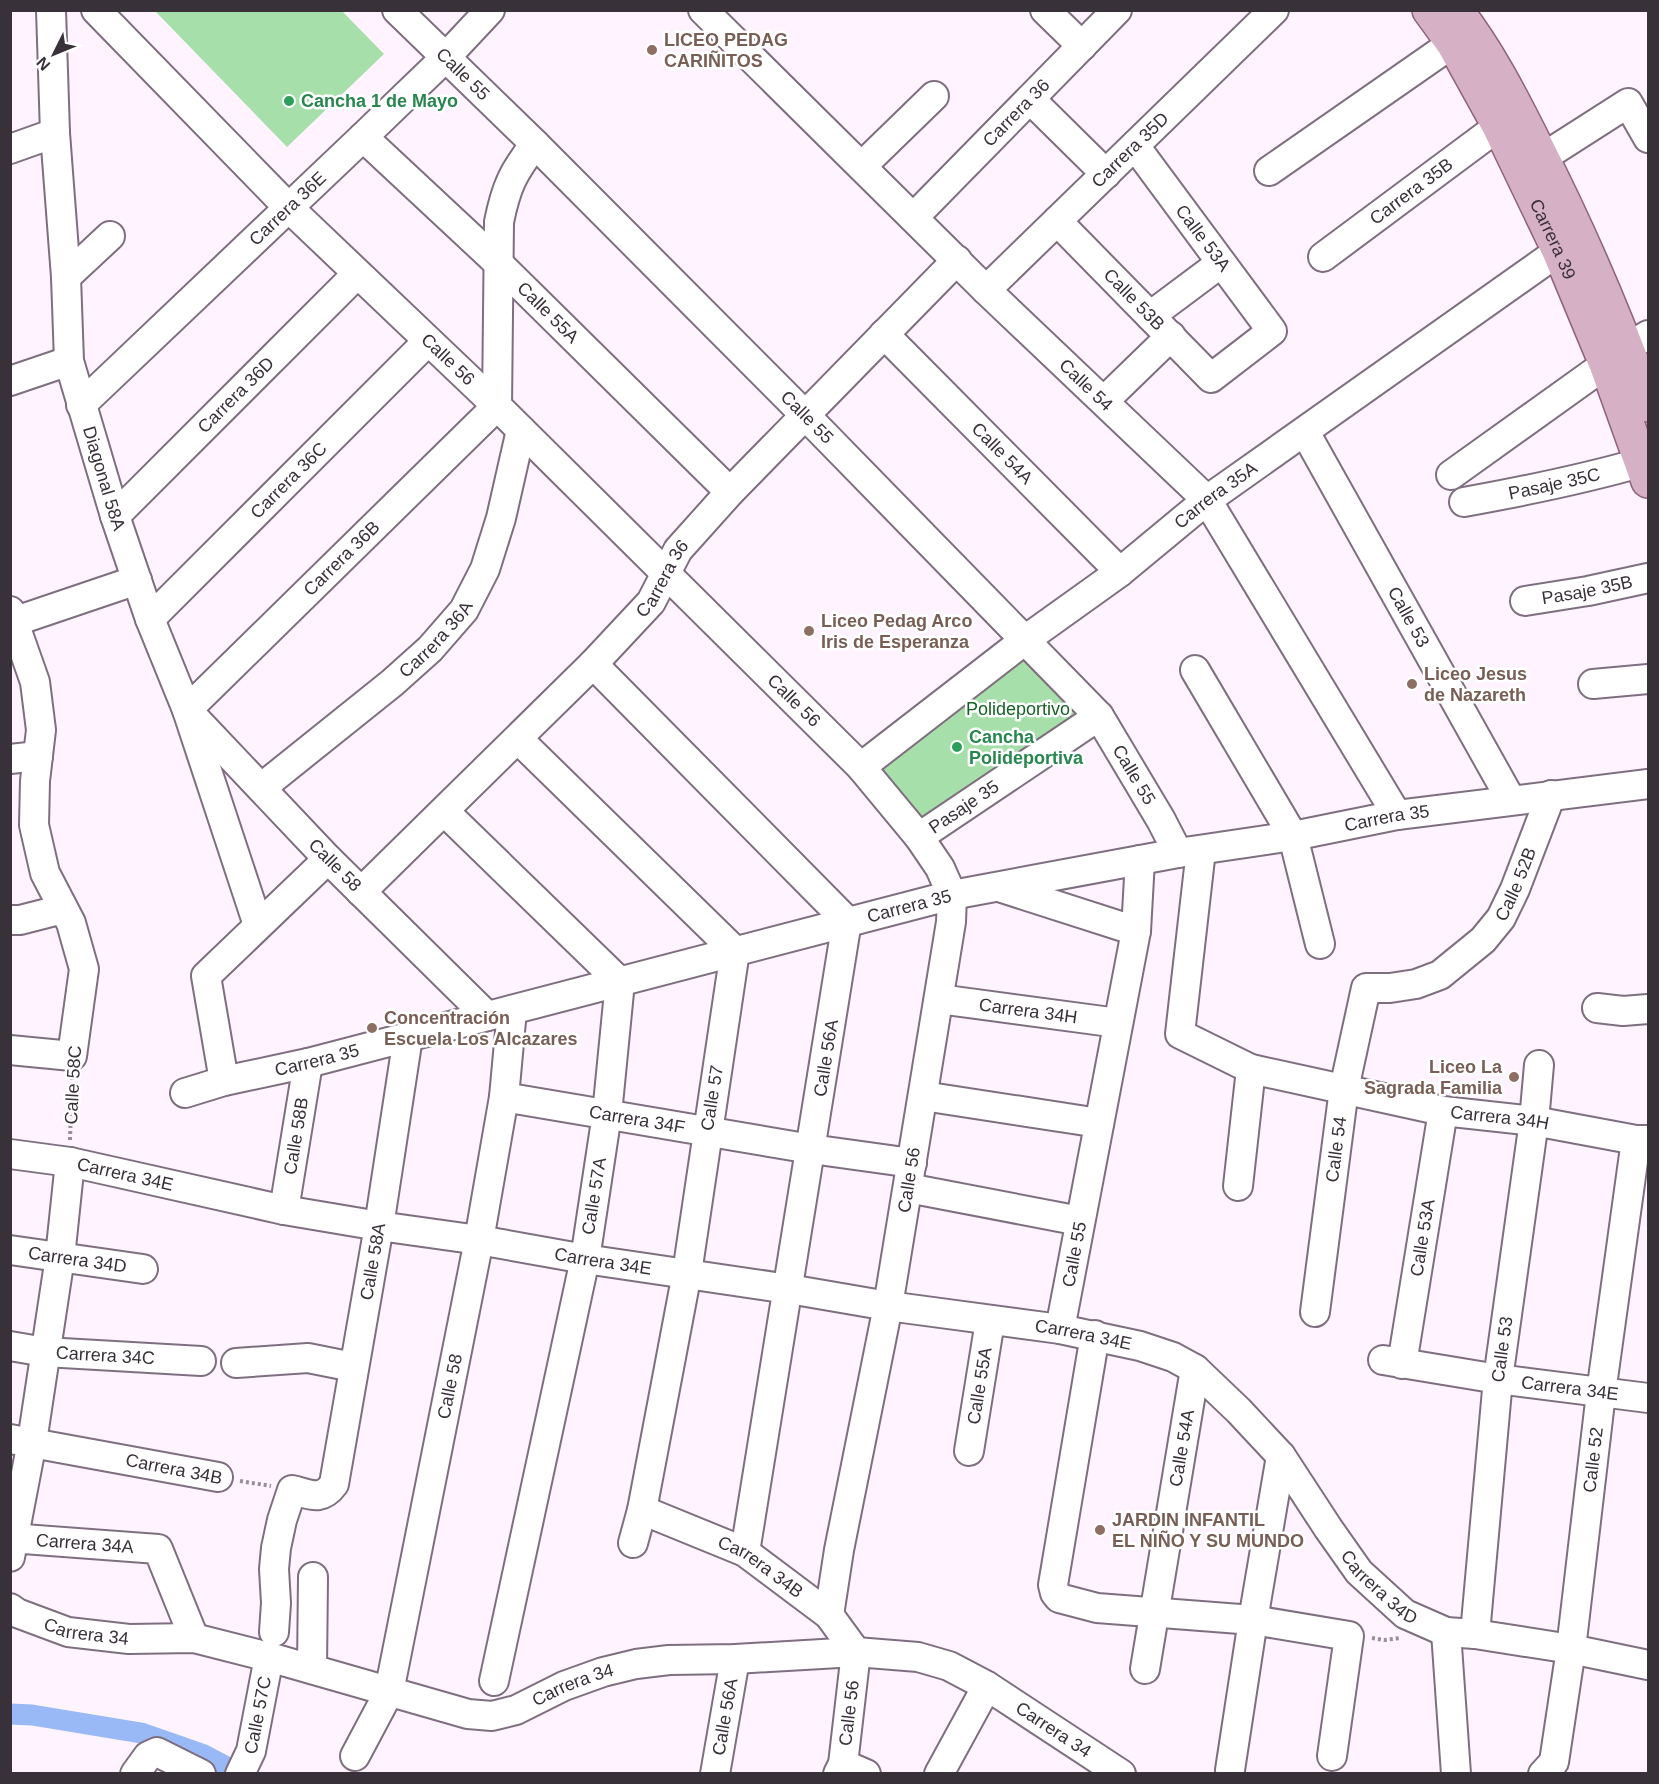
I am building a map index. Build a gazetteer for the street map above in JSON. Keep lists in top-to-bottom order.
{
  "streets": {
    "main road": ["Carrera 39"],
    "street": [
      "Calle 55",
      "Carrera 36",
      "Carrera 35D",
      "Carrera 35B",
      "Carrera 36E",
      "Calle 53A",
      "Calle 53B",
      "Calle 55A",
      "Calle 56",
      "Calle 54",
      "Carrera 36D",
      "Calle 54A",
      "Diagonal 58A",
      "Carrera 36C",
      "Pasaje 35C",
      "Carrera 35A",
      "Carrera 36B",
      "Pasaje 35B",
      "Calle 53",
      "Carrera 36A",
      "Pasaje 35",
      "Carrera 35",
      "Calle 58",
      "Calle 52B",
      "Carrera 34H",
      "Calle 56A",
      "Calle 58C",
      "Calle 57",
      "Carrera 34F",
      "Calle 58B",
      "Carrera 34E",
      "Calle 57A",
      "Carrera 34D",
      "Calle 58A",
      "Carrera 34C",
      "Calle 52",
      "Carrera 34B",
      "Carrera 34A",
      "Carrera 34",
      "Calle 57C"
    ]
  },
  "crossings": [
    ["Calle 55", "Carrera 36"],
    ["Calle 55", "Carrera 36E"],
    ["Calle 55", "Carrera 35A"],
    ["Calle 55", "Pasaje 35"],
    ["Calle 55", "Carrera 35"],
    ["Calle 55", "Carrera 34H"],
    ["Calle 55", "Carrera 34F"],
    ["Calle 55", "Carrera 34E"],
    ["Carrera 36", "Calle 55A"],
    ["Carrera 36", "Calle 56"],
    ["Carrera 36", "Calle 54"],
    ["Carrera 36", "Calle 54A"],
    ["Carrera 36", "Calle 58"],
    ["Carrera 35D", "Calle 53A"],
    ["Carrera 35D", "Calle 53B"],
    ["Carrera 35D", "Calle 54"],
    ["Carrera 35B", "Carrera 39"],
    ["Carrera 36E", "Calle 55A"],
    ["Carrera 36E", "Calle 56"],
    ["Carrera 36E", "Diagonal 58A"],
    ["Calle 53A", "Calle 53B"],
    ["Calle 53A", "Carrera 34H"],
    ["Calle 53A", "Carrera 34E"],
    ["Carrera 39", "Pasaje 35C"],
    ["Carrera 39", "Carrera 35A"],
    ["Calle 55A", "Carrera 34E"],
    ["Calle 56", "Carrera 36D"],
    ["Calle 56", "Carrera 36C"],
    ["Calle 56", "Carrera 35A"],
    ["Calle 56", "Carrera 36B"],
    ["Calle 56", "Carrera 36A"],
    ["Calle 56", "Pasaje 35"],
    ["Calle 56", "Carrera 35"],
    ["Calle 56", "Carrera 34H"],
    ["Calle 56", "Carrera 34F"],
    ["Calle 56", "Carrera 34E"],
    ["Calle 56", "Carrera 34B"],
    ["Calle 56", "Carrera 34"],
    ["Calle 54", "Carrera 35A"],
    ["Calle 54", "Carrera 35"],
    ["Calle 54", "Calle 52B"],
    ["Calle 54", "Carrera 34H"],
    ["Carrera 36D", "Diagonal 58A"],
    ["Calle 54A", "Carrera 35A"],
    ["Calle 54A", "Carrera 34E"],
    ["Calle 54A", "Carrera 34D"],
    ["Diagonal 58A", "Carrera 36C"],
    ["Diagonal 58A", "Carrera 36B"],
    ["Diagonal 58A", "Calle 58"],
    ["Carrera 35A", "Calle 53"],
    ["Carrera 36B", "Calle 58"],
    ["Calle 53", "Carrera 35"],
    ["Calle 53", "Carrera 34H"],
    ["Calle 53", "Carrera 34E"],
    ["Calle 53", "Carrera 34D"],
    ["Carrera 36A", "Calle 58"],
    ["Carrera 35", "Calle 58"],
    ["Carrera 35", "Calle 52B"],
    ["Carrera 35", "Carrera 34H"],
    ["Carrera 35", "Calle 56A"],
    ["Carrera 35", "Calle 57"],
    ["Carrera 35", "Calle 58B"],
    ["Carrera 35", "Calle 57A"],
    ["Carrera 35", "Calle 58A"],
    ["Calle 58", "Carrera 34F"],
    ["Calle 58", "Carrera 34E"],
    ["Calle 58", "Carrera 34"],
    ["Carrera 34H", "Calle 52"],
    ["Calle 56A", "Carrera 34F"],
    ["Calle 56A", "Carrera 34E"],
    ["Calle 56A", "Carrera 34B"],
    ["Calle 56A", "Carrera 34"],
    ["Calle 58C", "Carrera 34E"],
    ["Calle 57", "Carrera 34F"],
    ["Calle 57", "Carrera 34E"],
    ["Calle 57", "Carrera 34B"],
    ["Carrera 34F", "Calle 57A"],
    ["Calle 58B", "Carrera 34E"],
    ["Carrera 34E", "Calle 57A"],
    ["Carrera 34E", "Carrera 34D"],
    ["Carrera 34E", "Calle 58A"],
    ["Carrera 34E", "Calle 52"],
    ["Carrera 34D", "Calle 52"],
    ["Calle 58A", "Carrera 34B"],
    ["Calle 58A", "Calle 57C"],
    ["Carrera 34B", "Carrera 34"],
    ["Carrera 34B", "Calle 57C"],
    ["Carrera 34A", "Carrera 34"],
    ["Carrera 34", "Calle 57C"]
  ],
  "parks": ["Polideportivo"],
  "places": [
    "LICEO PEDAG CARIÑITOS",
    "Cancha 1 de Mayo",
    "Liceo Pedag Arco Iris de Esperanza",
    "Liceo Jesus de Nazareth",
    "Cancha Polideportiva",
    "Concentración Escuela Los Alcazares",
    "Liceo La Sagrada Familia",
    "JARDIN INFANTIL EL NIÑO Y SU MUNDO"
  ],
  "north": "bottom left"
}
